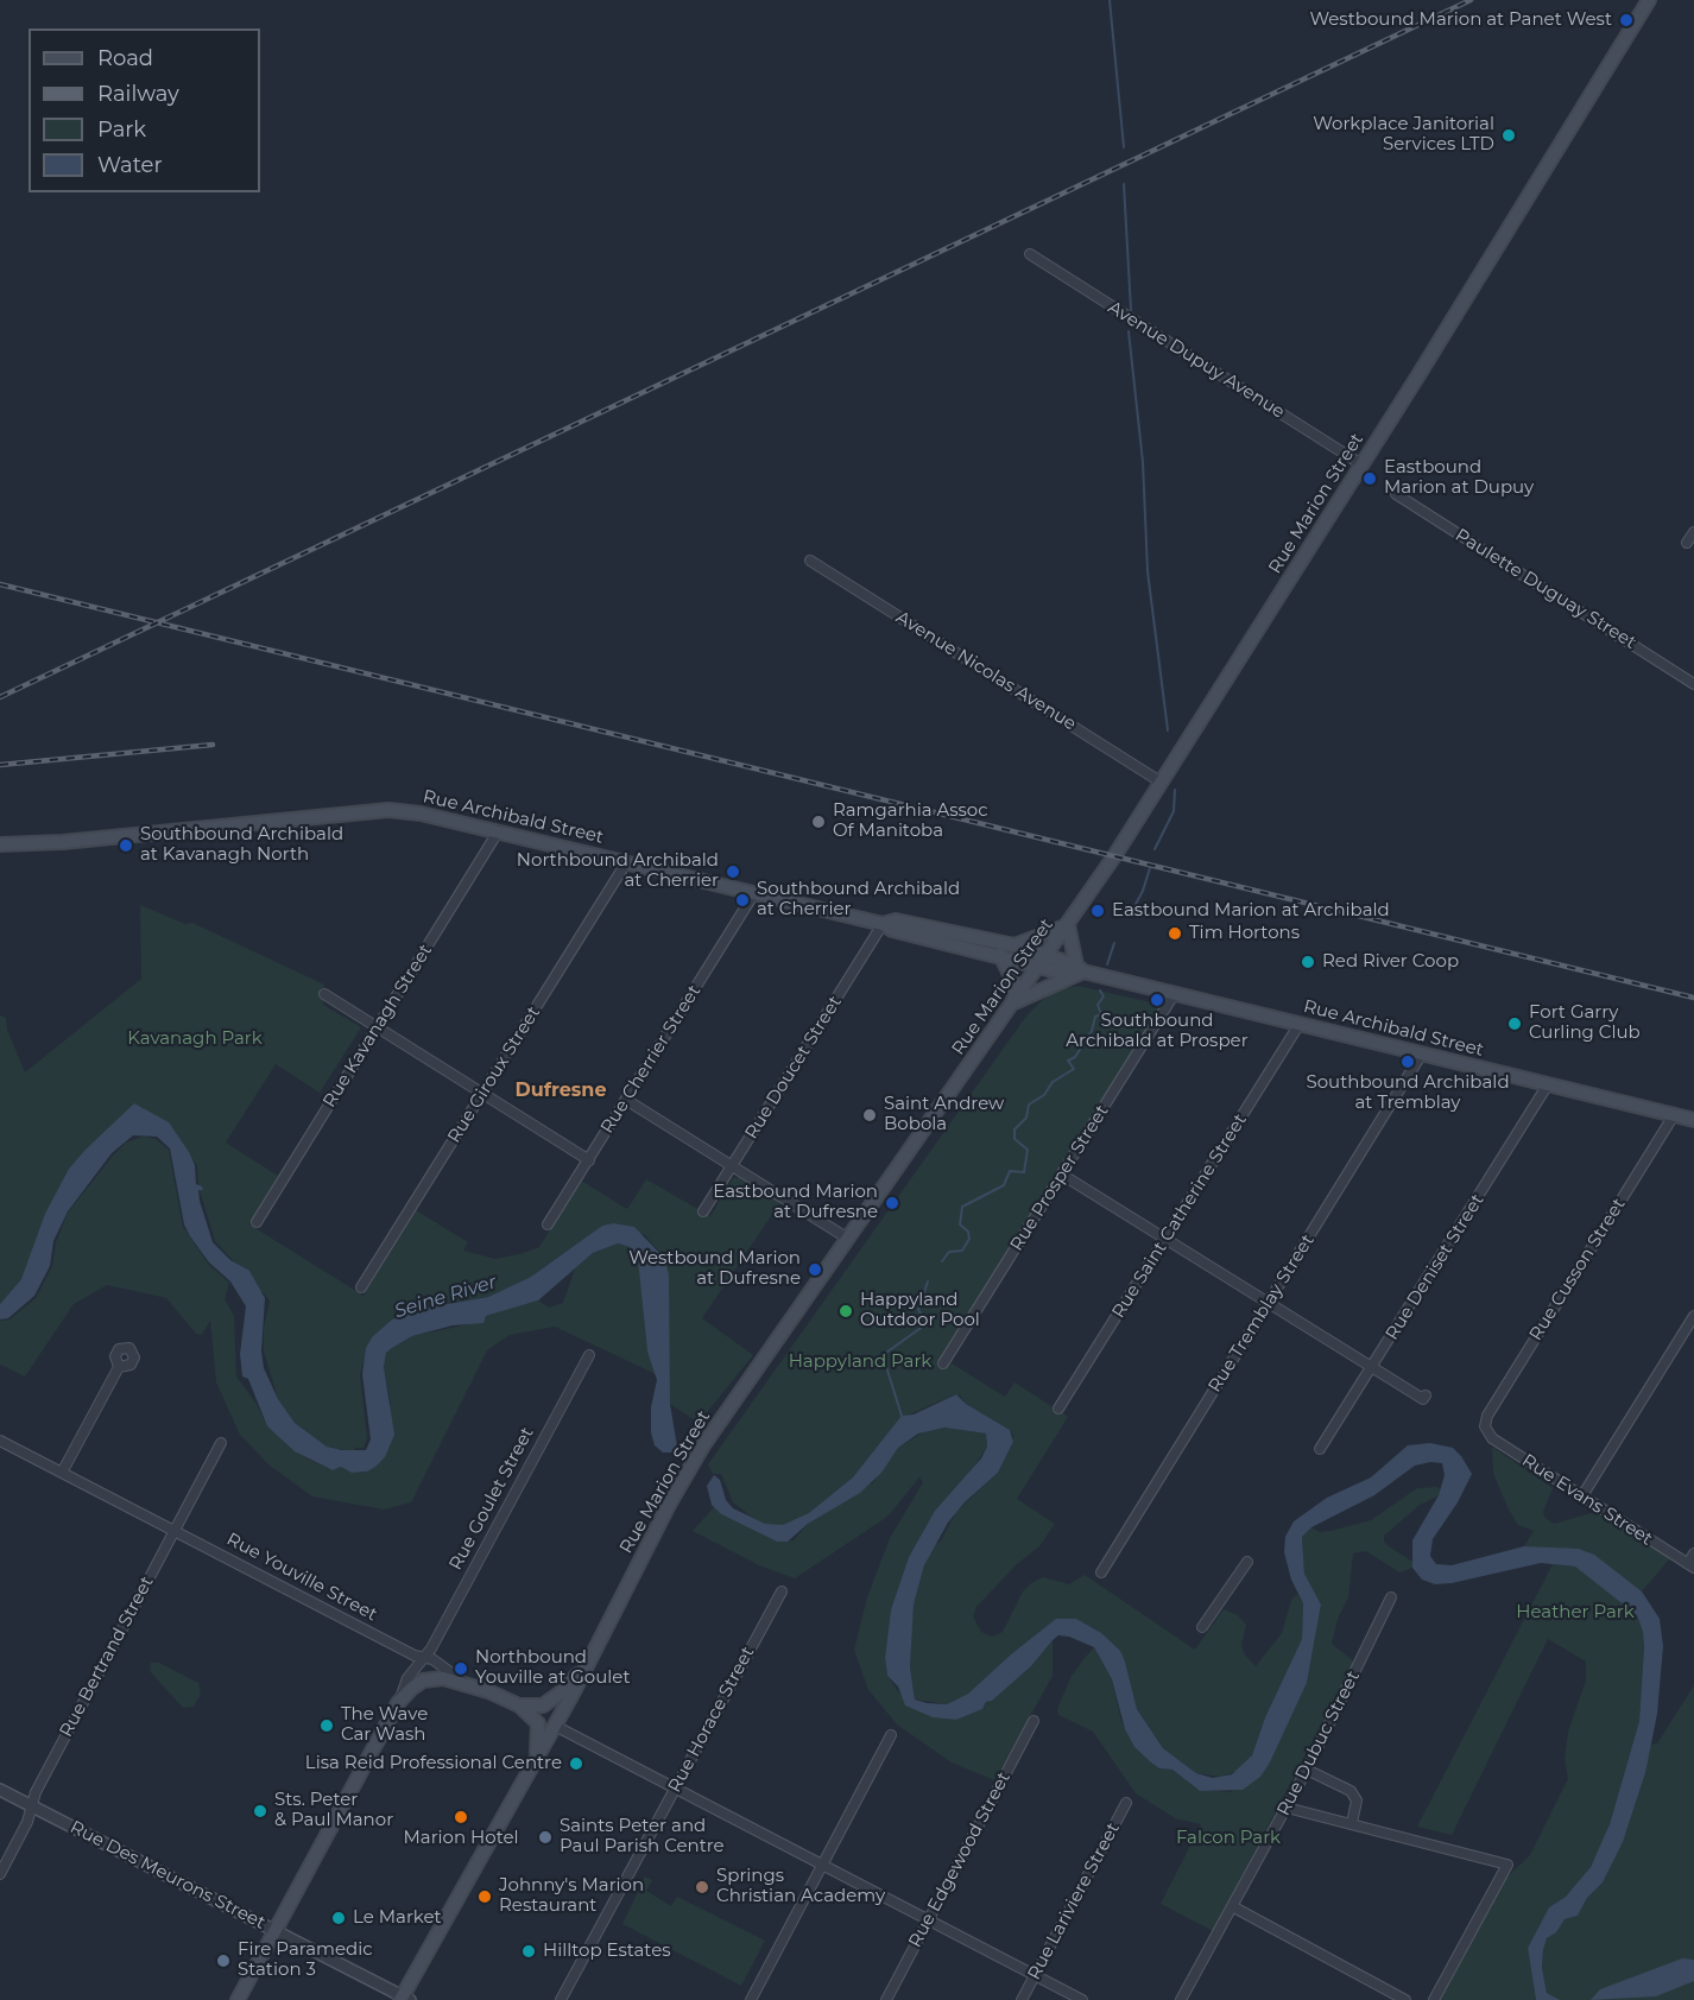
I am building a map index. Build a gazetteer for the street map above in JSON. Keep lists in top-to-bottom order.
{
  "streets": {
    "main road": ["Rue Marion Street", "Rue Archibald Street", "Rue Youville Street"],
    "street": [
      "Avenue Dupuy Avenue",
      "Paulette Duguay Street",
      "Avenue Nicolas Avenue",
      "Rue Kavanagh Street",
      "Rue Cherrier Street",
      "Rue Doucet Street",
      "Rue Giroux Street",
      "Rue Prosper Street",
      "Rue Saint Catherine Street",
      "Rue Deniset Street",
      "Rue Cusson Street",
      "Rue Tremblay Street",
      "Rue Goulet Street",
      "Rue Evans Street",
      "Rue Bertrand Street",
      "Rue Horace Street",
      "Rue Dubuc Street",
      "Rue Edgewood Street",
      "Rue Des Meurons Street",
      "Rue Lariviere Street"
    ]
  },
  "crossings": [
    ["Avenue Dupuy Avenue", "Rue Marion Street"],
    ["Rue Marion Street", "Avenue Nicolas Avenue"],
    ["Rue Marion Street", "Rue Archibald Street"],
    ["Rue Marion Street", "Rue Des Meurons Street"],
    ["Rue Archibald Street", "Rue Kavanagh Street"],
    ["Rue Archibald Street", "Rue Cherrier Street"],
    ["Rue Archibald Street", "Rue Doucet Street"],
    ["Rue Archibald Street", "Rue Giroux Street"],
    ["Rue Archibald Street", "Rue Prosper Street"],
    ["Rue Archibald Street", "Rue Saint Catherine Street"],
    ["Rue Archibald Street", "Rue Deniset Street"],
    ["Rue Archibald Street", "Rue Cusson Street"],
    ["Rue Archibald Street", "Rue Tremblay Street"],
    ["Rue Cusson Street", "Rue Evans Street"],
    ["Rue Goulet Street", "Rue Youville Street"],
    ["Rue Youville Street", "Rue Bertrand Street"],
    ["Rue Bertrand Street", "Rue Des Meurons Street"]
  ],
  "districts": ["Dufresne"],
  "water": ["Seine River"],
  "parks": [
    "Kavanagh Park",
    "Happyland Park",
    "Heather Park",
    "Falcon Park"
  ],
  "places": [
    "Westbound Marion at Panet West",
    "Workplace Janitorial Services LTD",
    "Eastbound Marion at Dupuy",
    "Ramgarhia Assoc Of Manitoba",
    "Southbound Archibald at Kavanagh North",
    "Northbound Archibald at Cherrier",
    "Southbound Archibald at Cherrier",
    "Eastbound Marion at Archibald",
    "Tim Hortons",
    "Red River Coop",
    "Southbound Archibald at Prosper",
    "Fort Garry Curling Club",
    "Southbound Archibald at Tremblay",
    "Saint Andrew Bobola",
    "Eastbound Marion at Dufresne",
    "Westbound Marion at Dufresne",
    "Happyland Outdoor Pool",
    "Northbound Youville at Goulet",
    "The Wave Car Wash",
    "Lisa Reid Professional Centre",
    "Sts. Peter & Paul Manor",
    "Marion Hotel",
    "Saints Peter and Paul Parish Centre",
    "Springs Christian Academy",
    "Johnny's Marion Restaurant",
    "Le Market",
    "Hilltop Estates",
    "Fire Paramedic Station 3"
  ],
  "legend": [
    "Road",
    "Railway",
    "Park",
    "Water"
  ]
}
